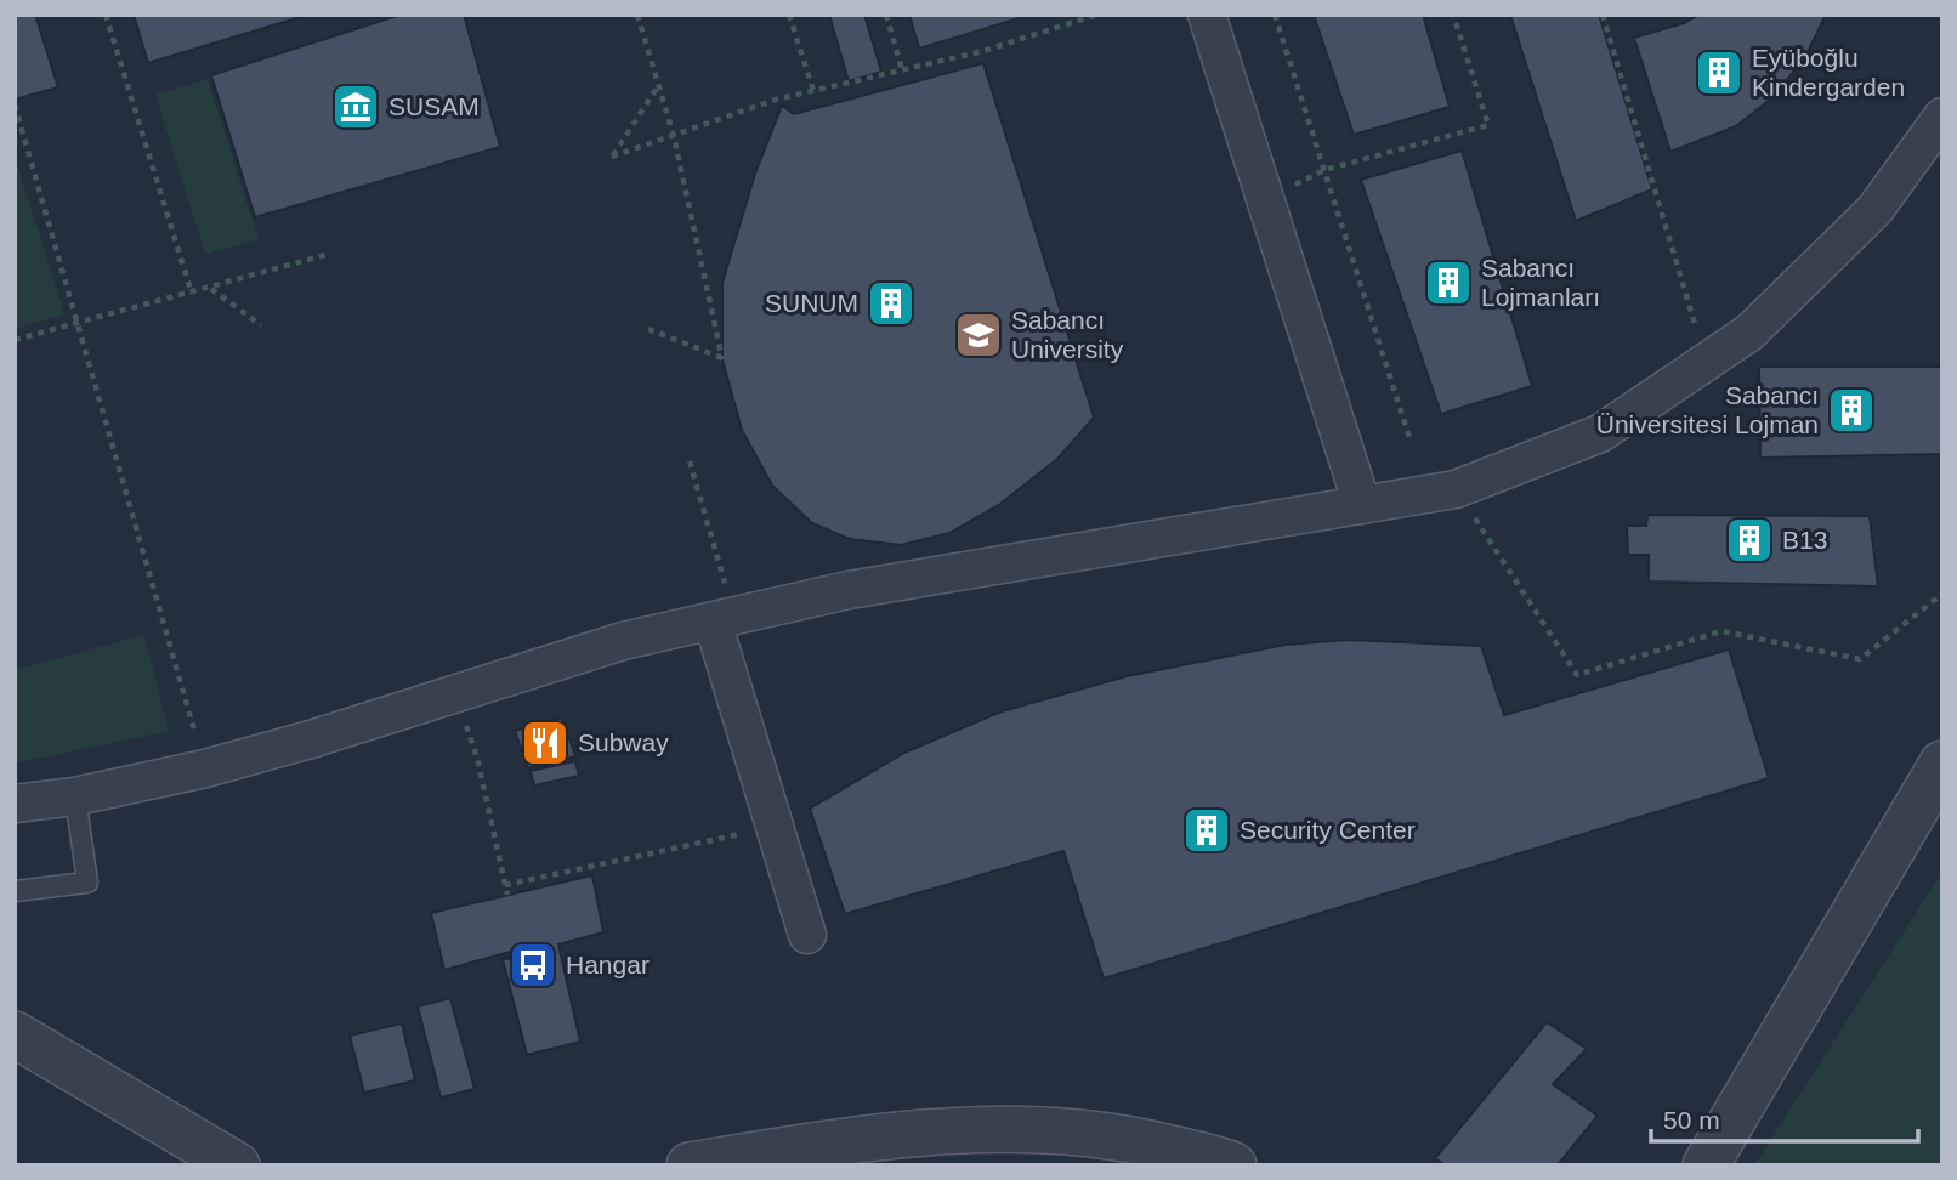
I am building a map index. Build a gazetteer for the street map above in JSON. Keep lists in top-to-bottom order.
{
  "places": {
    "building": [
      "Eyüboğlu Kindergarden",
      "Sabancı Lojmanları",
      "SUNUM",
      "Sabancı Üniversitesi Lojman",
      "B13",
      "Security Center"
    ],
    "museum": ["SUSAM"],
    "school or university": ["Sabancı University"],
    "restaurant": ["Subway"],
    "bus stop": ["Hangar"]
  },
  "scale_bar": "50 m"
}
